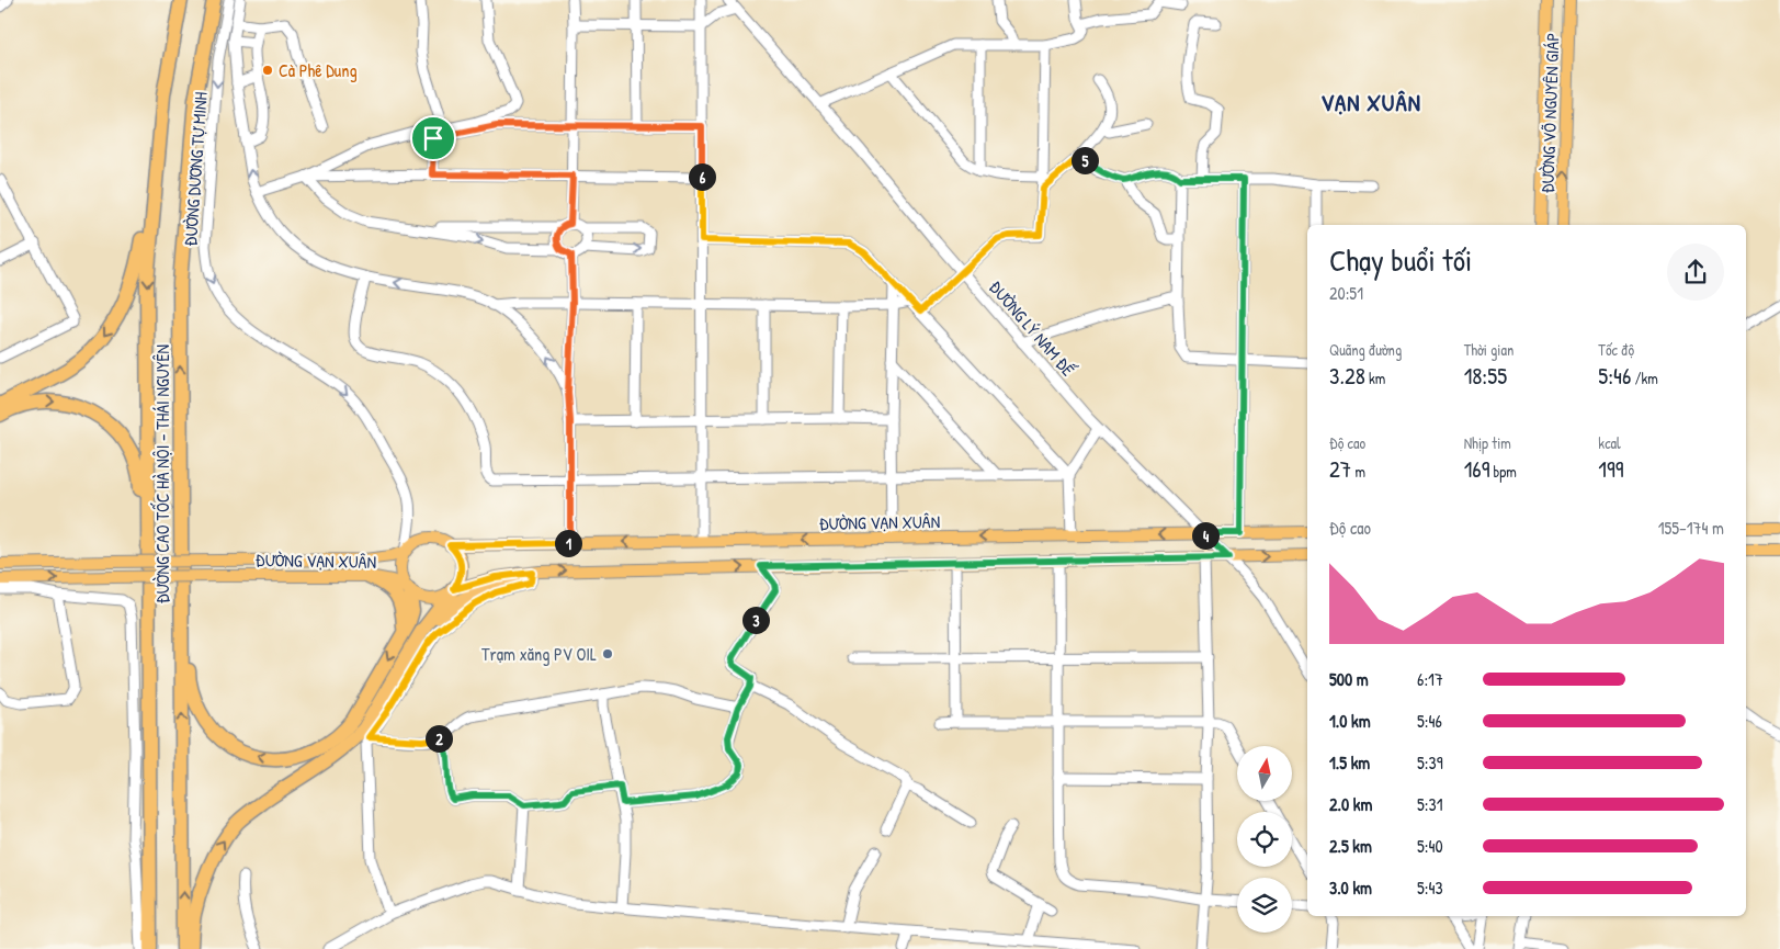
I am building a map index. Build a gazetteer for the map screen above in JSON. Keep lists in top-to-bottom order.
{
  "streets": {
    "highway": ["ĐƯỜNG CAO TỐC HÀ NỘI - THÁI NGUYÊN"],
    "main road": ["ĐƯỜNG VÕ NGUYÊN GIÁP", "ĐƯỜNG VẠN XUÂN"],
    "street": ["ĐƯỜNG DƯƠNG TỰ MINH", "ĐƯỜNG LÝ NAM ĐẾ"]
  },
  "crossings": [
    ["ĐƯỜNG DƯƠNG TỰ MINH", "ĐƯỜNG VẠN XUÂN"],
    ["ĐƯỜNG LÝ NAM ĐẾ", "ĐƯỜNG VẠN XUÂN"]
  ],
  "districts": ["VẠN XUÂN"],
  "places": ["Cà Phê Dung", "Trạm xăng PV OIL"],
  "north": "top",
  "page": {
    "pins": [
      "5",
      "6",
      "4",
      "1",
      "3",
      "2"
    ],
    "heading": ["Chạy buổi tối", "20:51"],
    "stats": [
      ["Quãng đường", "3.28 km"],
      ["Thời gian", "18:55"],
      ["Tốc độ", "5:46 /km"],
      ["Độ cao", "27 m"],
      ["Nhịp tim", "169 bpm"],
      ["kcal", "199"]
    ],
    "chart": ["Độ cao", "155–174 m"],
    "list": [
      {
        "name": "500 m",
        "note": "6:17"
      },
      {
        "name": "1.0 km",
        "note": "5:46"
      },
      {
        "name": "1.5 km",
        "note": "5:39"
      },
      {
        "name": "2.0 km",
        "note": "5:31"
      },
      {
        "name": "2.5 km",
        "note": "5:40"
      },
      {
        "name": "3.0 km",
        "note": "5:43"
      }
    ]
  }
}
